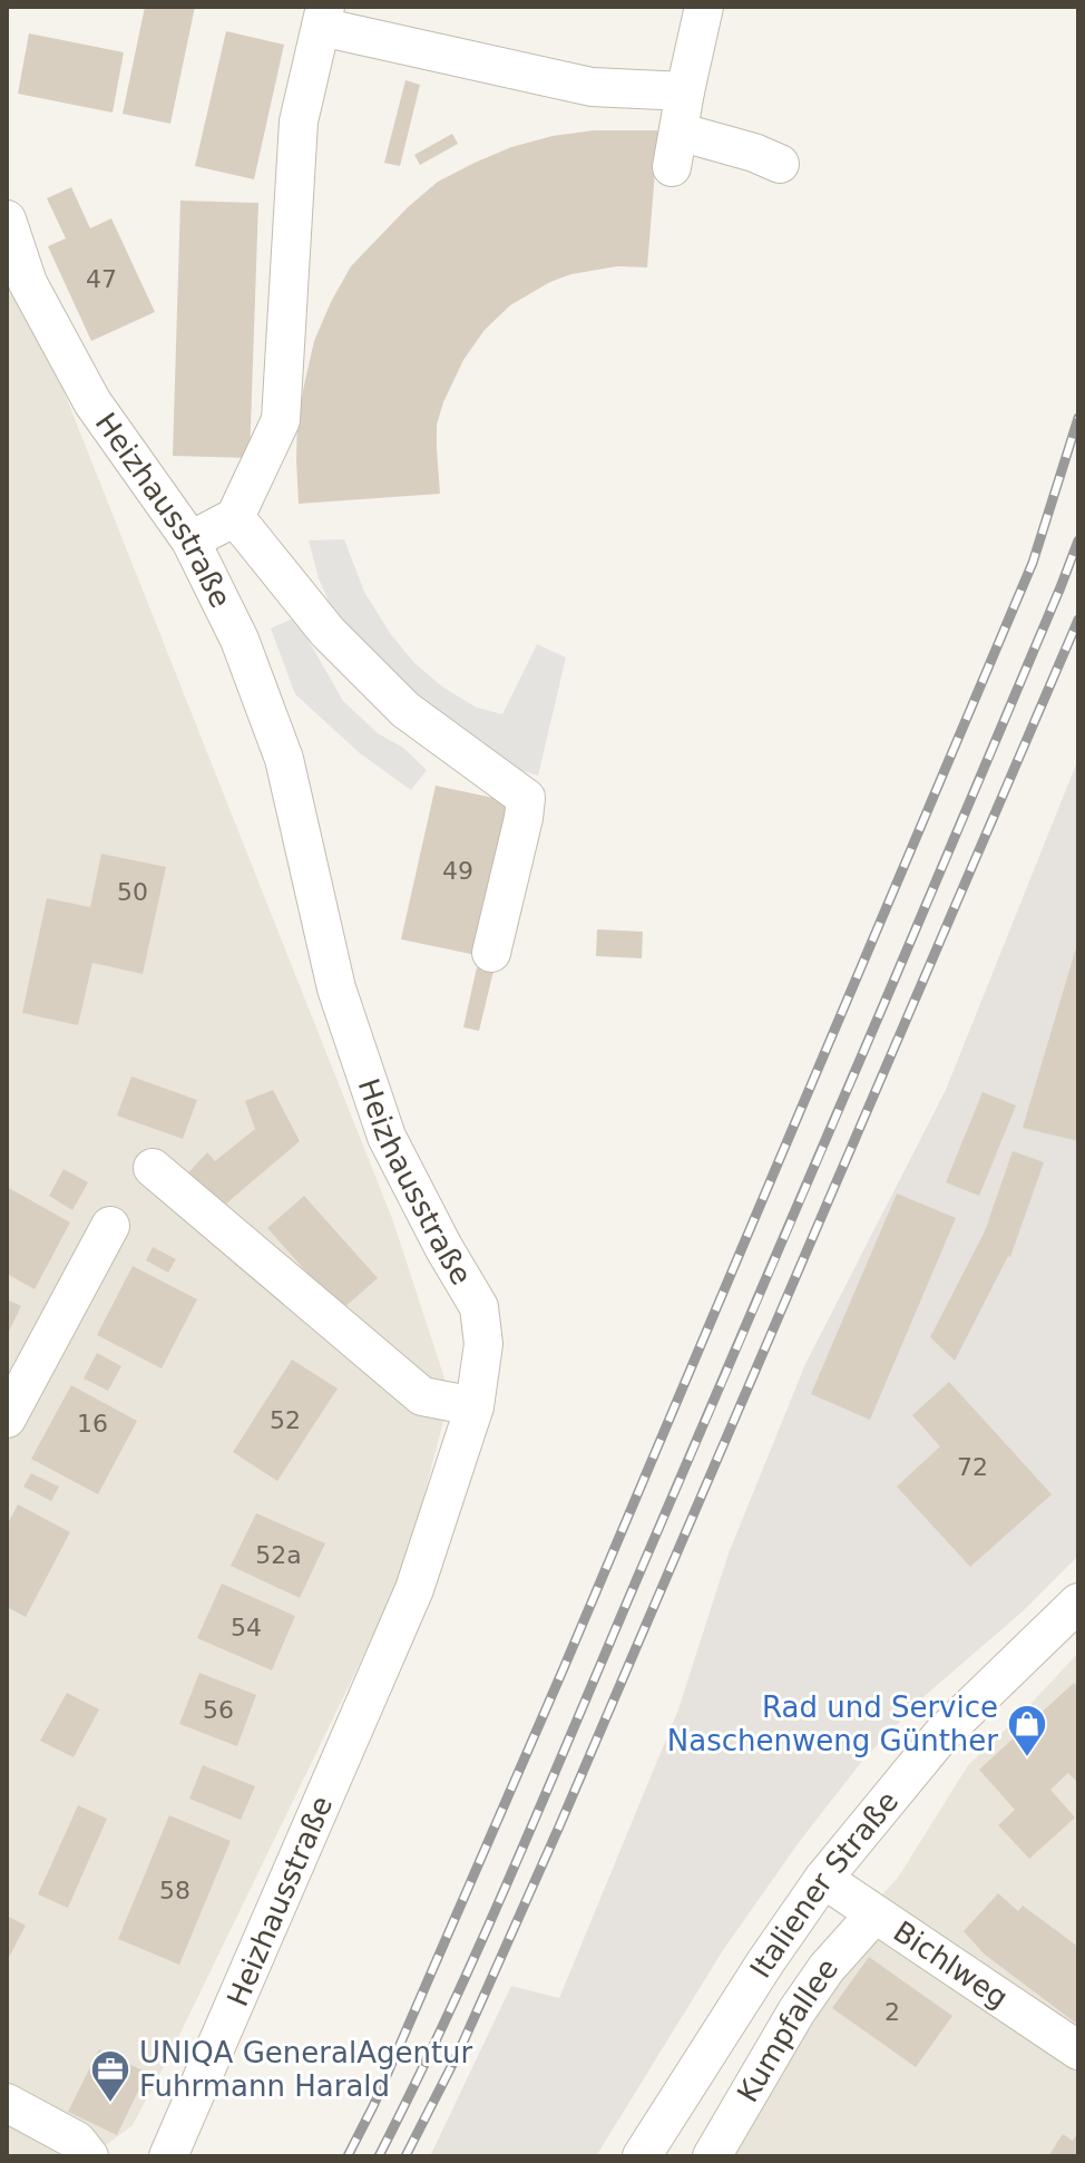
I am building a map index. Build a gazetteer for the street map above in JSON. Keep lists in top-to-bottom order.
{
  "streets": {
    "street": [
      "Heizhausstraße",
      "Italiener Straße",
      "Bichlweg",
      "Kumpfallee"
    ]
  },
  "crossings": [
    ["Italiener Straße", "Bichlweg"],
    ["Bichlweg", "Kumpfallee"]
  ],
  "places": {
    "shop": ["Rad und Service Naschenweng Günther"],
    "office": ["UNIQA GeneralAgentur Fuhrmann Harald"]
  },
  "house_numbers": [
    "47",
    "49",
    "50",
    "52",
    "16",
    "72",
    "52a",
    "54",
    "56",
    "58",
    "2"
  ]
}
